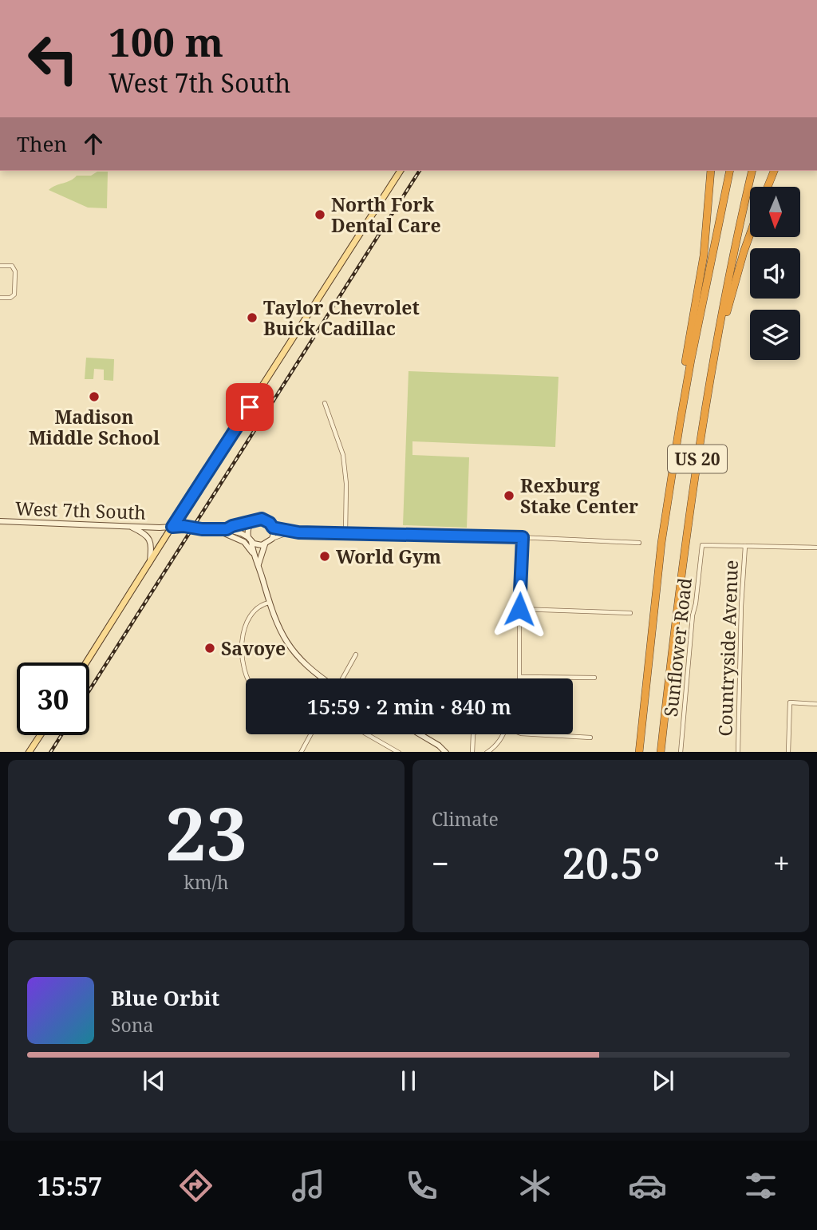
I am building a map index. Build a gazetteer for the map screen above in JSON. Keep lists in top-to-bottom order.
{
  "streets": {
    "highway": ["US 20"],
    "street": ["West 7th South", "Sunflower Road", "Countryside Avenue"]
  },
  "crossings": [
    ["Sunflower Road", "Countryside Avenue"]
  ],
  "places": [
    "North Fork Dental Care",
    "Taylor Chevrolet Buick Cadillac",
    "Madison Middle School",
    "Rexburg Stake Center",
    "World Gym",
    "Savoye"
  ],
  "north": "bottom",
  "page": {
    "turn": ["100 m", "West 7th South"],
    "then": "Then",
    "limit": "30",
    "trip": "15:59 · 2 min · 840 m",
    "tile": [
      ["23", "km/h"],
      "Climate"
    ],
    "heat": ["−", "20.5°", "+"],
    "song": ["Blue Orbit", "Sona"],
    "tabs": "15:57"
  }
}
